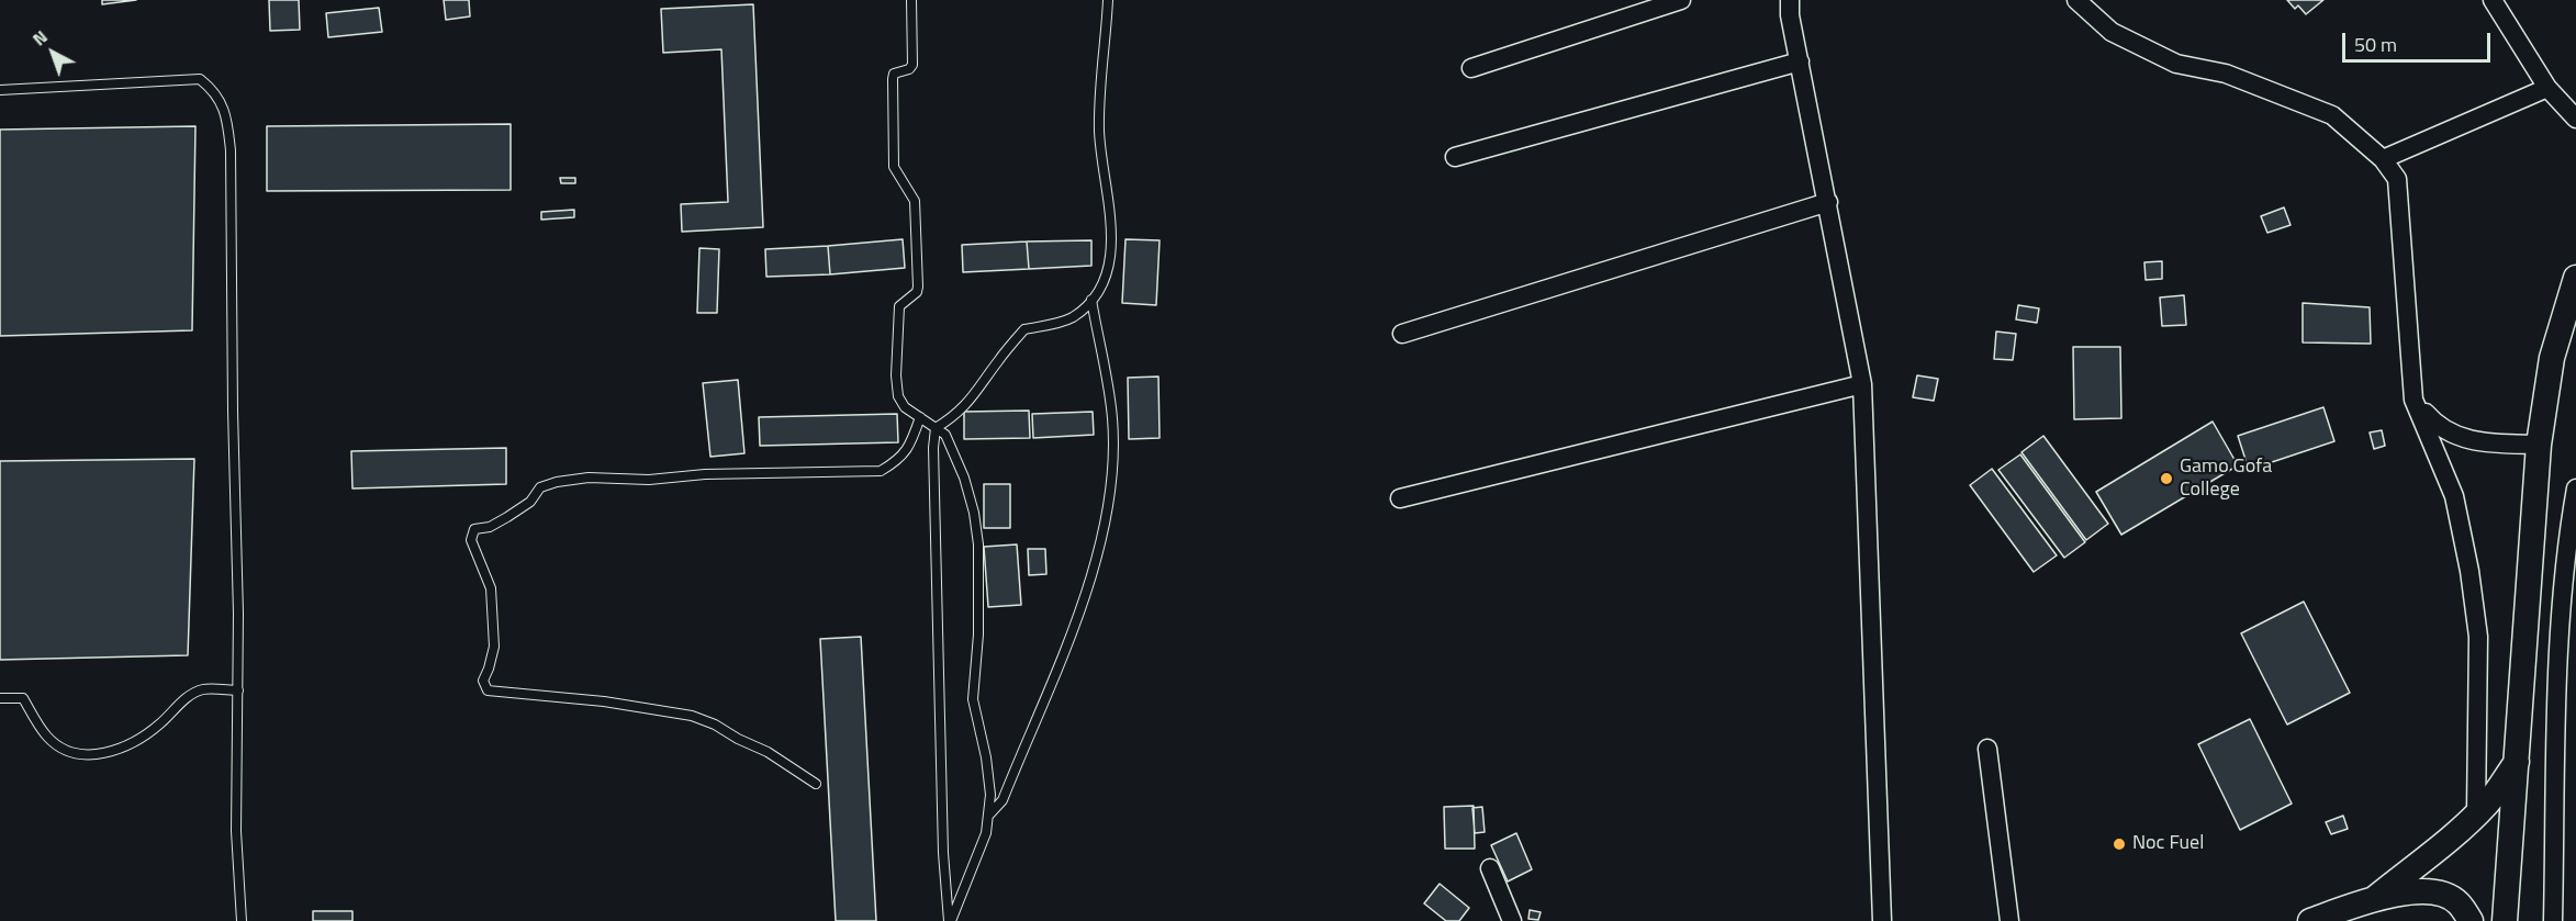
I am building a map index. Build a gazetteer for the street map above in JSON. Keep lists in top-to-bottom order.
{
  "places": ["Gamo Gofa College", "Noc Fuel"],
  "scale_bar": "50 m",
  "north": "top left"
}
